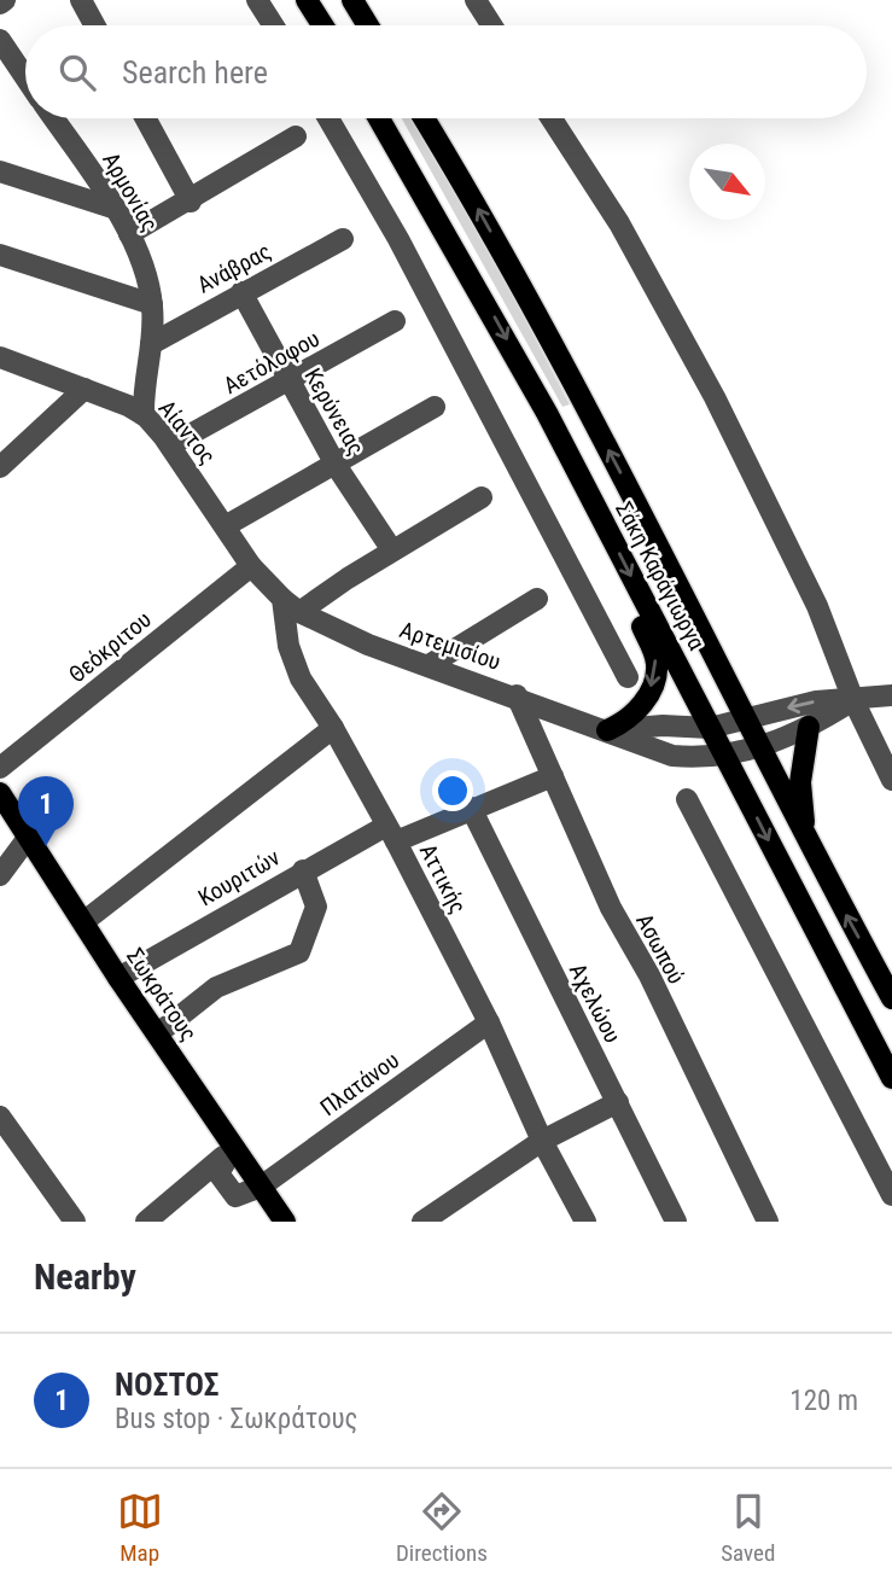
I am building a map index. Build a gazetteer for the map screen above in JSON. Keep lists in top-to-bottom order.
{
  "streets": {
    "main road": ["Σάκη Καράγιωργα", "Σωκράτους"],
    "street": [
      "Αρμονίας",
      "Ανάβρας",
      "Αετόλοφου",
      "Κερύνειας",
      "Αίαντoς",
      "Αρτεμισίου",
      "Θεόκριτου",
      "Κουριτών",
      "Αττικής",
      "Ασωπού",
      "Αχελώου",
      "Πλατάνου"
    ]
  },
  "crossings": [
    ["Αρμονίας", "Ανάβρας"],
    ["Αρμονίας", "Αίαντoς"],
    ["Ανάβρας", "Κερύνειας"],
    ["Αετόλοφου", "Κερύνειας"],
    ["Αετόλοφου", "Αίαντoς"],
    ["Αίαντoς", "Θεόκριτου"],
    ["Σάκη Καράγιωργα", "Αρτεμισίου"],
    ["Αρτεμισίου", "Αττικής"],
    ["Αρτεμισίου", "Ασωπού"],
    ["Κουριτών", "Αττικής"],
    ["Κουριτών", "Ασωπού"],
    ["Κουριτών", "Σωκράτους"],
    ["Κουριτών", "Αχελώου"],
    ["Αττικής", "Πλατάνου"],
    ["Σωκράτους", "Πλατάνου"]
  ],
  "north": "bottom right",
  "page": {
    "search": "Search here",
    "pins": "1",
    "heading": "Nearby",
    "list": [
      {
        "mark": "1",
        "name": "ΝΟΣΤΟΣ",
        "note": "Bus stop · Σωκράτους",
        "value": "120 m"
      }
    ],
    "nav": ["Map", "Directions", "Saved"]
  }
}
